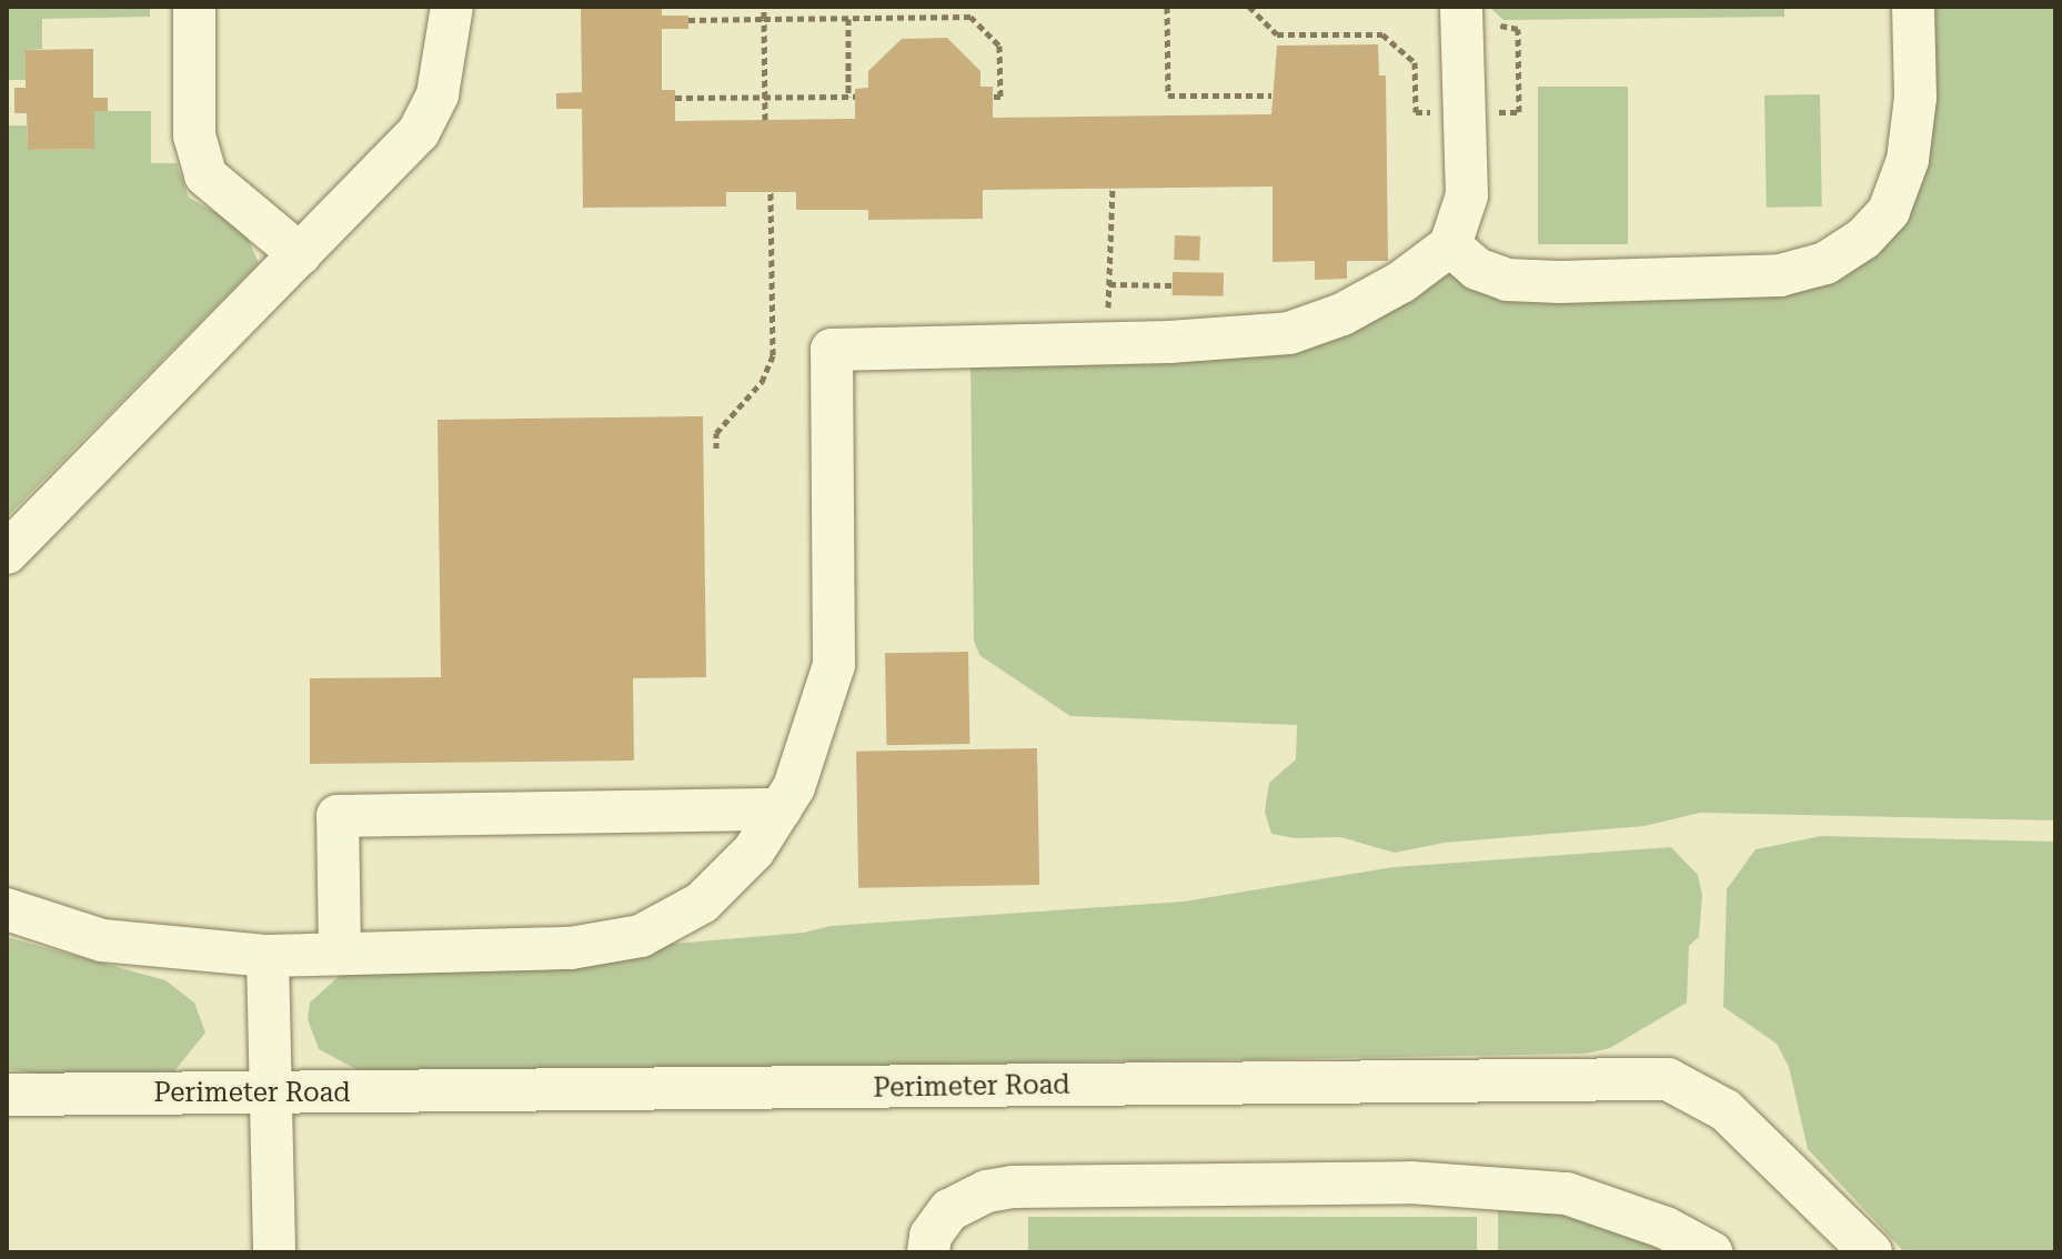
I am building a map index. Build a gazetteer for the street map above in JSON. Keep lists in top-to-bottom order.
{
  "streets": {
    "lane": ["Perimeter Road"]
  }
}
